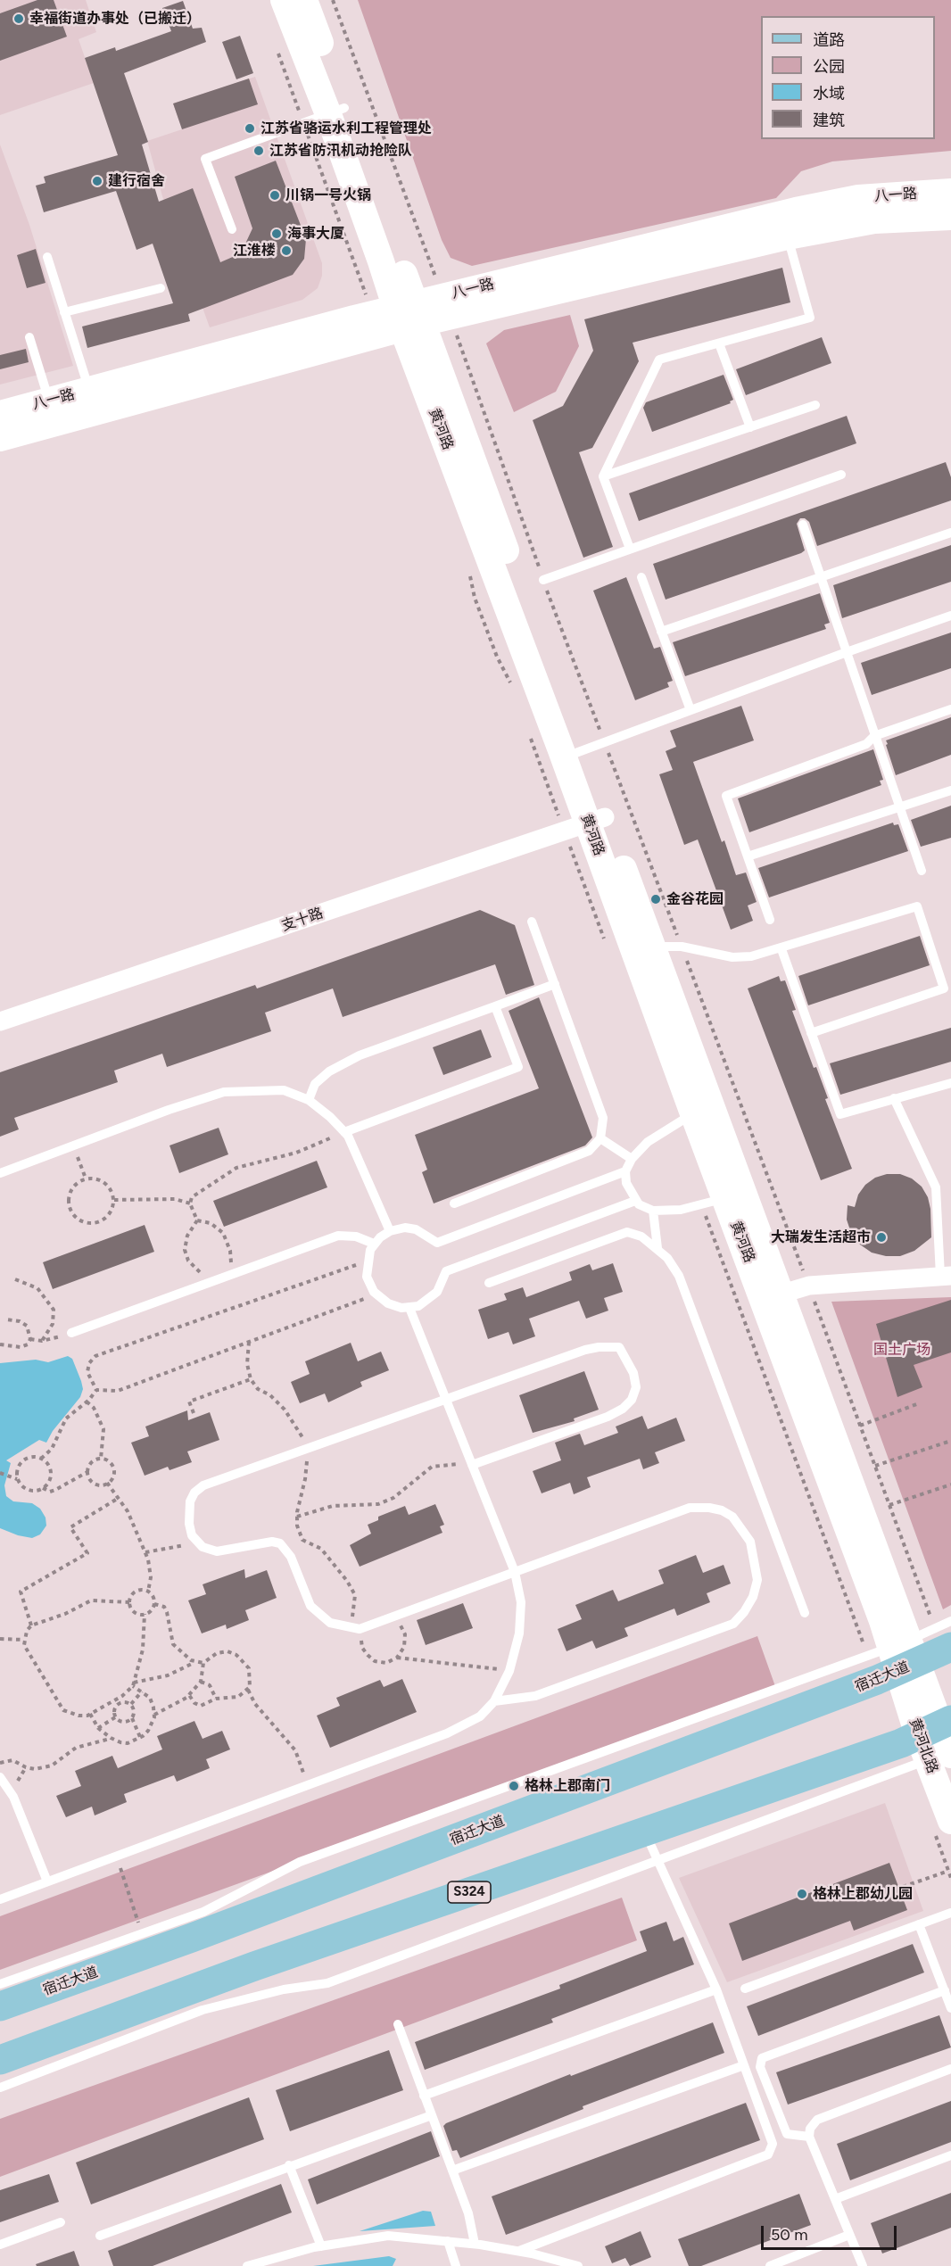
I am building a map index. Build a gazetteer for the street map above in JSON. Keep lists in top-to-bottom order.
{
  "streets": {
    "main road": [
      "八一路",
      "黄河路",
      "宿迁大道",
      "黄河北路",
      "S324"
    ],
    "street": ["支十路"]
  },
  "crossings": [
    ["八一路", "黄河路"],
    ["黄河路", "支十路"],
    ["黄河路", "宿迁大道"],
    ["黄河路", "黄河北路"],
    ["宿迁大道", "黄河北路"],
    ["黄河北路", "S324"]
  ],
  "parks": ["国土广场"],
  "places": [
    "幸福街道办事处（已搬迁）",
    "江苏省骆运水利工程管理处",
    "江苏省防汛机动抢险队",
    "建行宿舍",
    "川锅一号火锅",
    "海事大厦",
    "江淮楼",
    "金谷花园",
    "大瑞发生活超市",
    "格林上郡南门",
    "格林上郡幼儿园"
  ],
  "legend": [
    "道路",
    "公园",
    "水域",
    "建筑"
  ],
  "scale_bar": "50 m"
}
